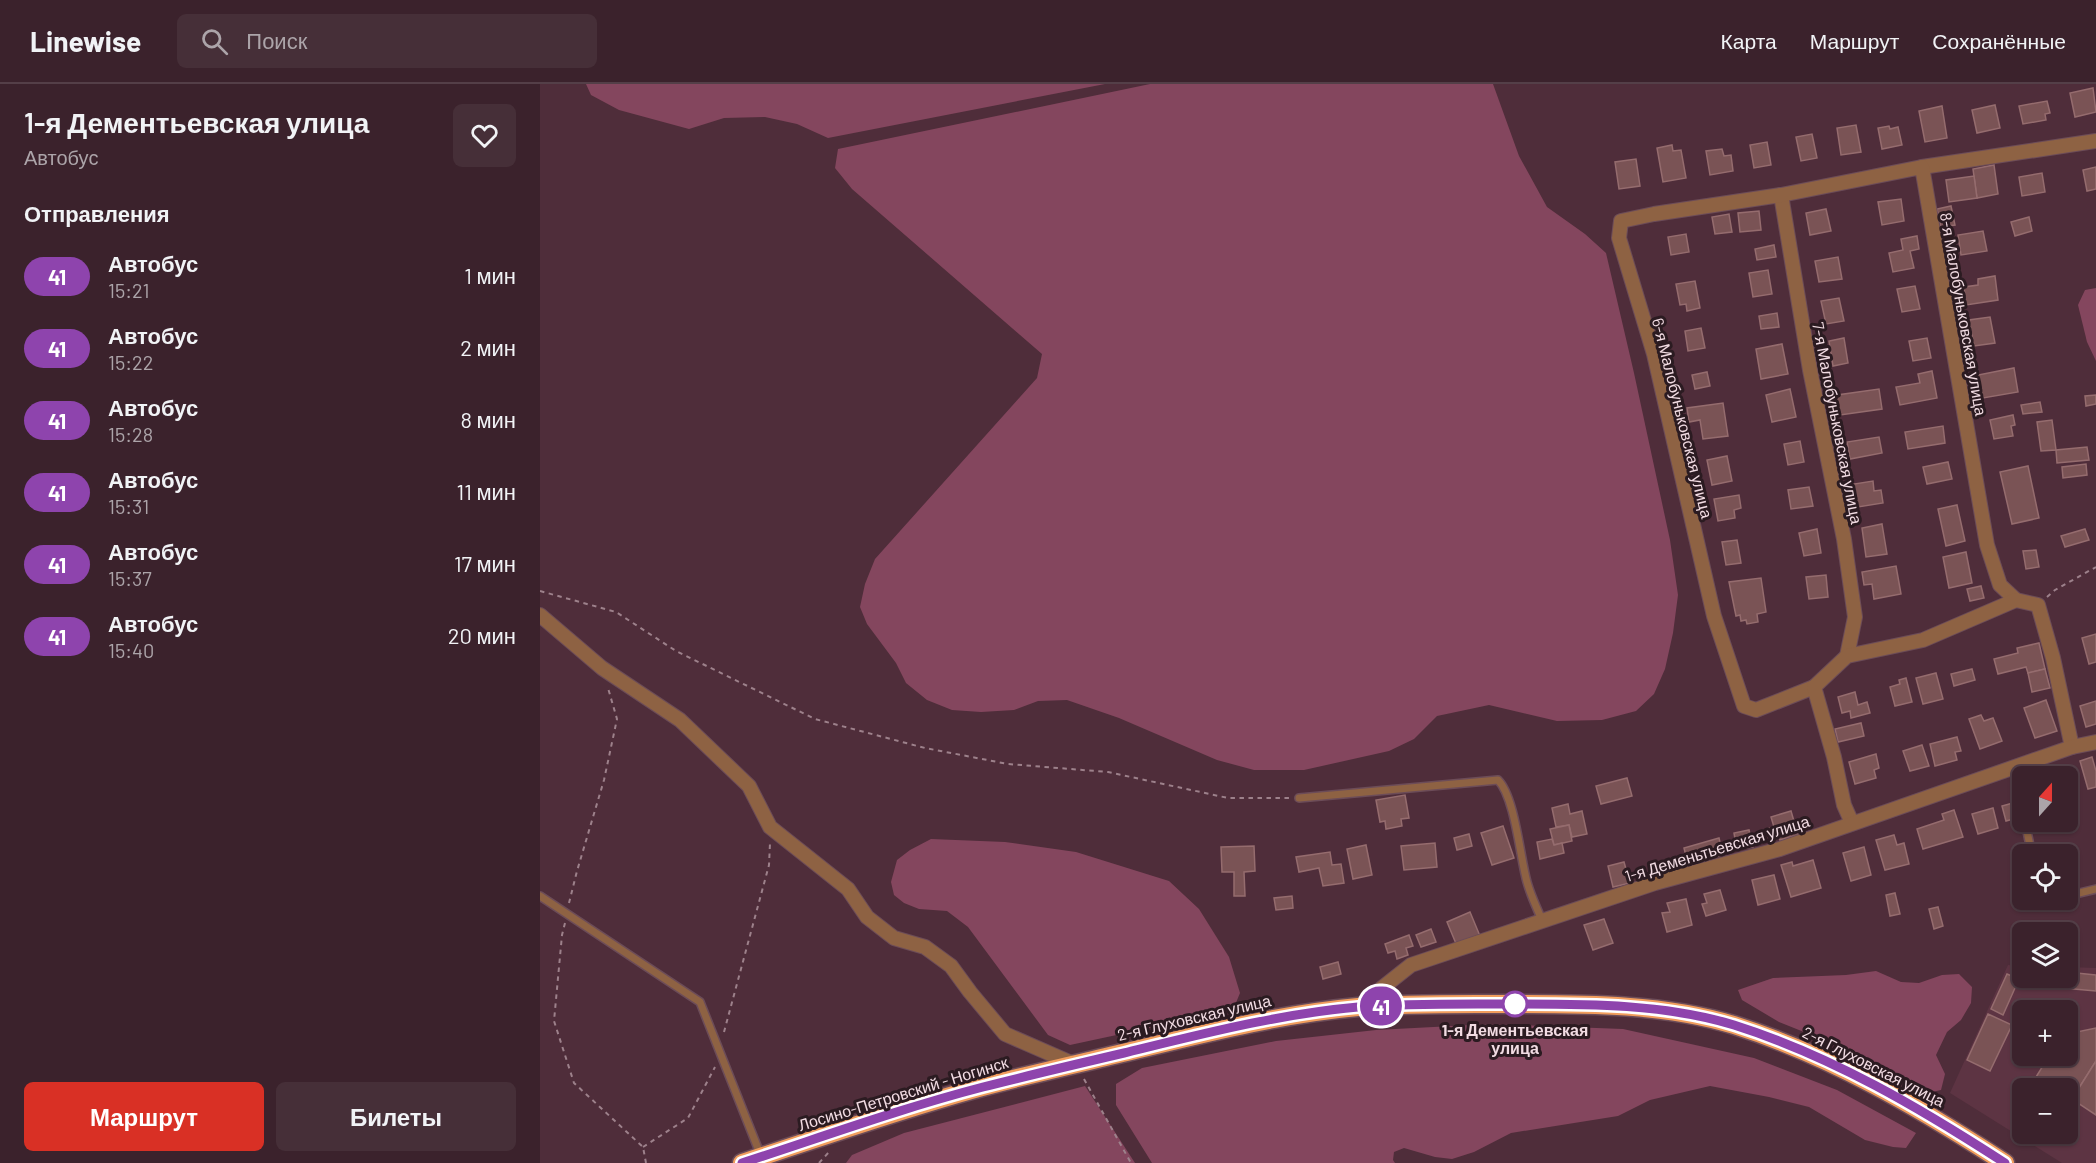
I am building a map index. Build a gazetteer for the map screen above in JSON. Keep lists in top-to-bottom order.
{
  "streets": {
    "highway": ["2-я Глуховская улица", "Лосино-Петровский - Ногинск"],
    "street": [
      "8-я Малобуньковская улица",
      "6-я Малобуньковская улица",
      "7-я Малобуньковская улица",
      "1-я Деменьтьевская улица"
    ]
  },
  "crossings": [
    ["6-я Малобуньковская улица", "7-я Малобуньковская улица"],
    ["1-я Деменьтьевская улица", "2-я Глуховская улица"],
    ["2-я Глуховская улица", "Лосино-Петровский - Ногинск"]
  ],
  "places": ["1-я Дементьевская улица"],
  "lines": ["bus line 41"],
  "north": "top",
  "page": {
    "header": "Linewise",
    "search": "Поиск",
    "nav": ["Карта", "Маршрут", "Сохранённые"],
    "heading": [
      ["1-я Дементьевская улица", "Автобус"],
      "Отправления"
    ],
    "on_map": "41",
    "list": [
      {
        "mark": "41",
        "name": "Автобус",
        "note": "15:21",
        "value": "1 мин"
      },
      {
        "mark": "41",
        "name": "Автобус",
        "note": "15:22",
        "value": "2 мин"
      },
      {
        "mark": "41",
        "name": "Автобус",
        "note": "15:28",
        "value": "8 мин"
      },
      {
        "mark": "41",
        "name": "Автобус",
        "note": "15:31",
        "value": "11 мин"
      },
      {
        "mark": "41",
        "name": "Автобус",
        "note": "15:37",
        "value": "17 мин"
      },
      {
        "mark": "41",
        "name": "Автобус",
        "note": "15:40",
        "value": "20 мин"
      }
    ],
    "map_buttons": ["+", "−"],
    "buttons": ["Маршрут", "Билеты"]
  }
}
